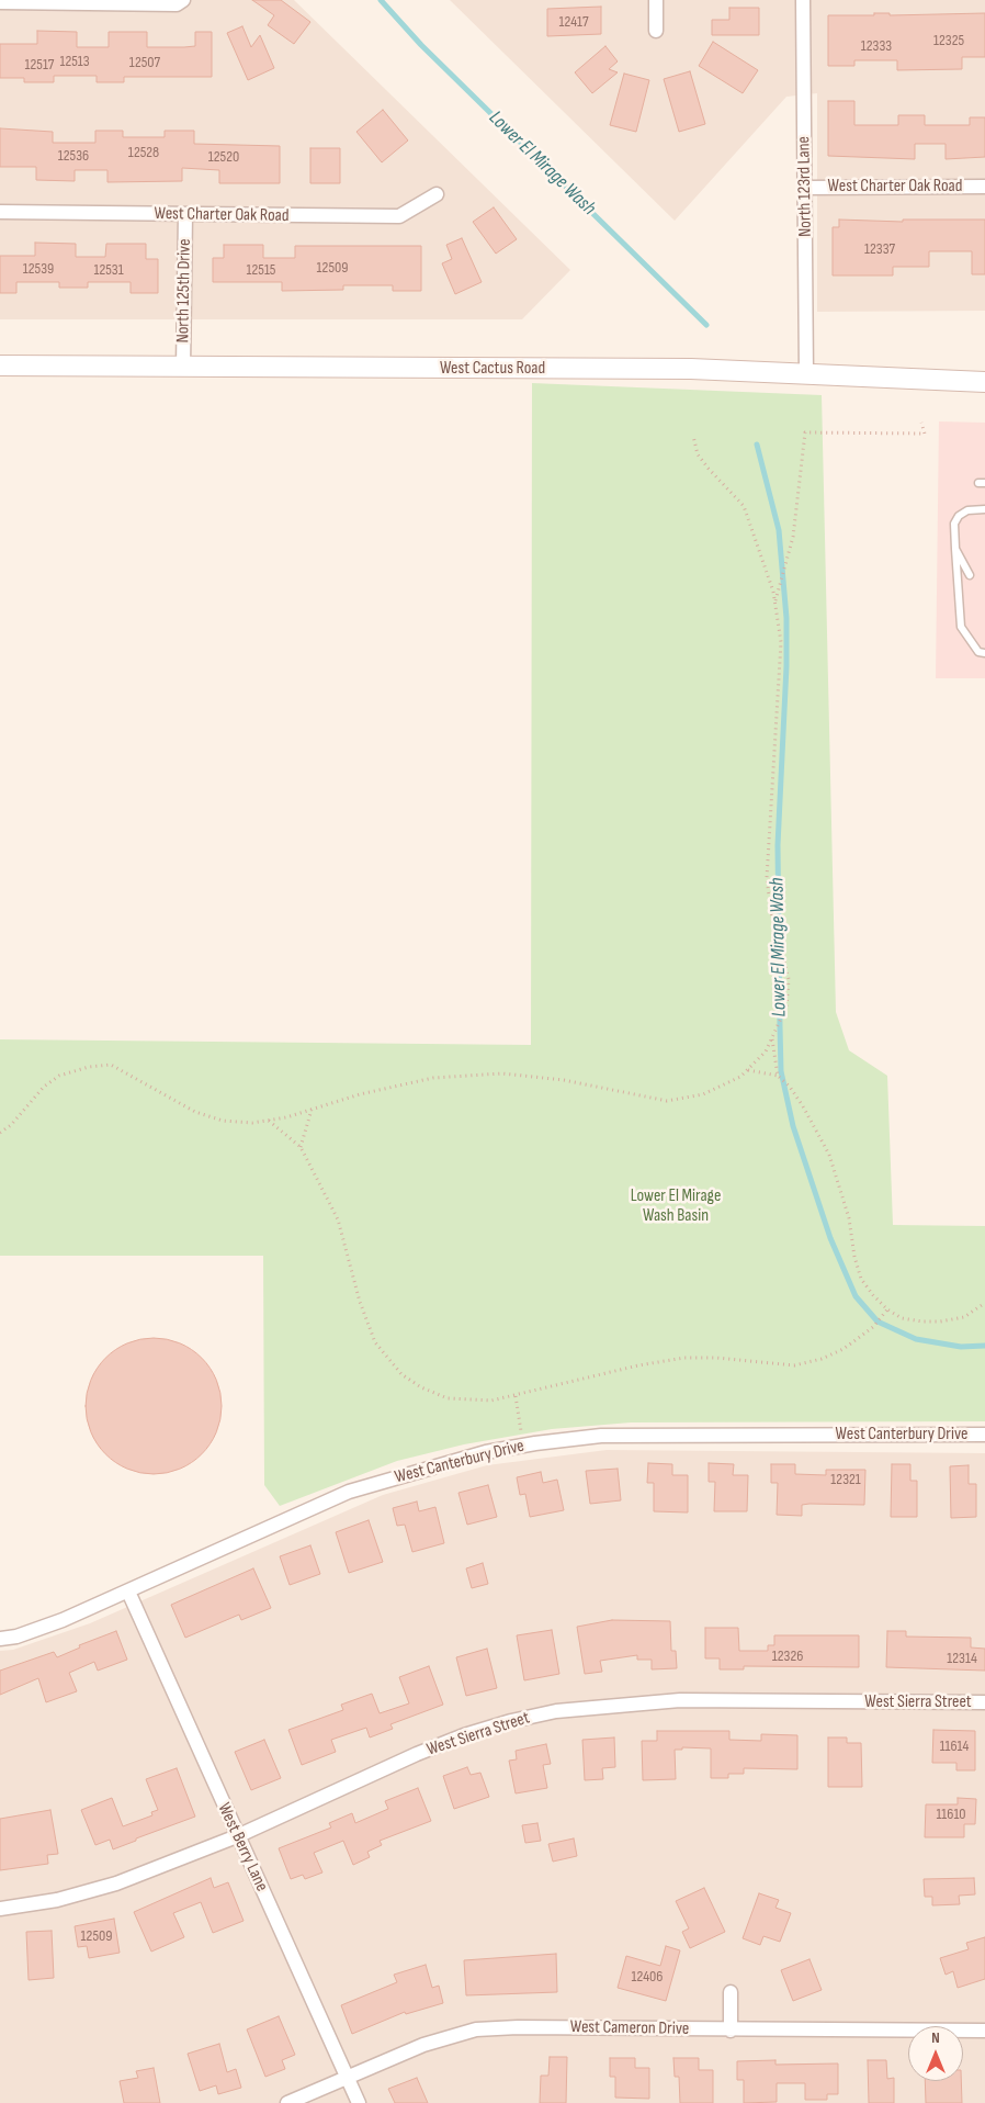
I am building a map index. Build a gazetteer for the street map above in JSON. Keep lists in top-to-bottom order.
{
  "streets": {
    "main road": ["West Cactus Road"],
    "street": [
      "North 123rd Lane",
      "West Charter Oak Road",
      "North 125th Drive",
      "West Canterbury Drive",
      "West Sierra Street",
      "West Berry Lane",
      "West Cameron Drive"
    ]
  },
  "crossings": [
    ["North 123rd Lane", "West Charter Oak Road"],
    ["North 123rd Lane", "West Cactus Road"],
    ["West Charter Oak Road", "North 125th Drive"],
    ["North 125th Drive", "West Cactus Road"],
    ["West Canterbury Drive", "West Berry Lane"],
    ["West Sierra Street", "West Berry Lane"],
    ["West Berry Lane", "West Cameron Drive"]
  ],
  "water": ["Lower El Mirage Wash"],
  "parks": ["Lower El Mirage Wash Basin"],
  "house_numbers": [
    "12417",
    "12325",
    "12333",
    "12513",
    "12507",
    "12517",
    "12528",
    "12536",
    "12520",
    "12337",
    "12509",
    "12539",
    "12531",
    "12515",
    "12321",
    "12326",
    "12314",
    "11614",
    "11610",
    "12509",
    "12406"
  ],
  "north": "top"
}
